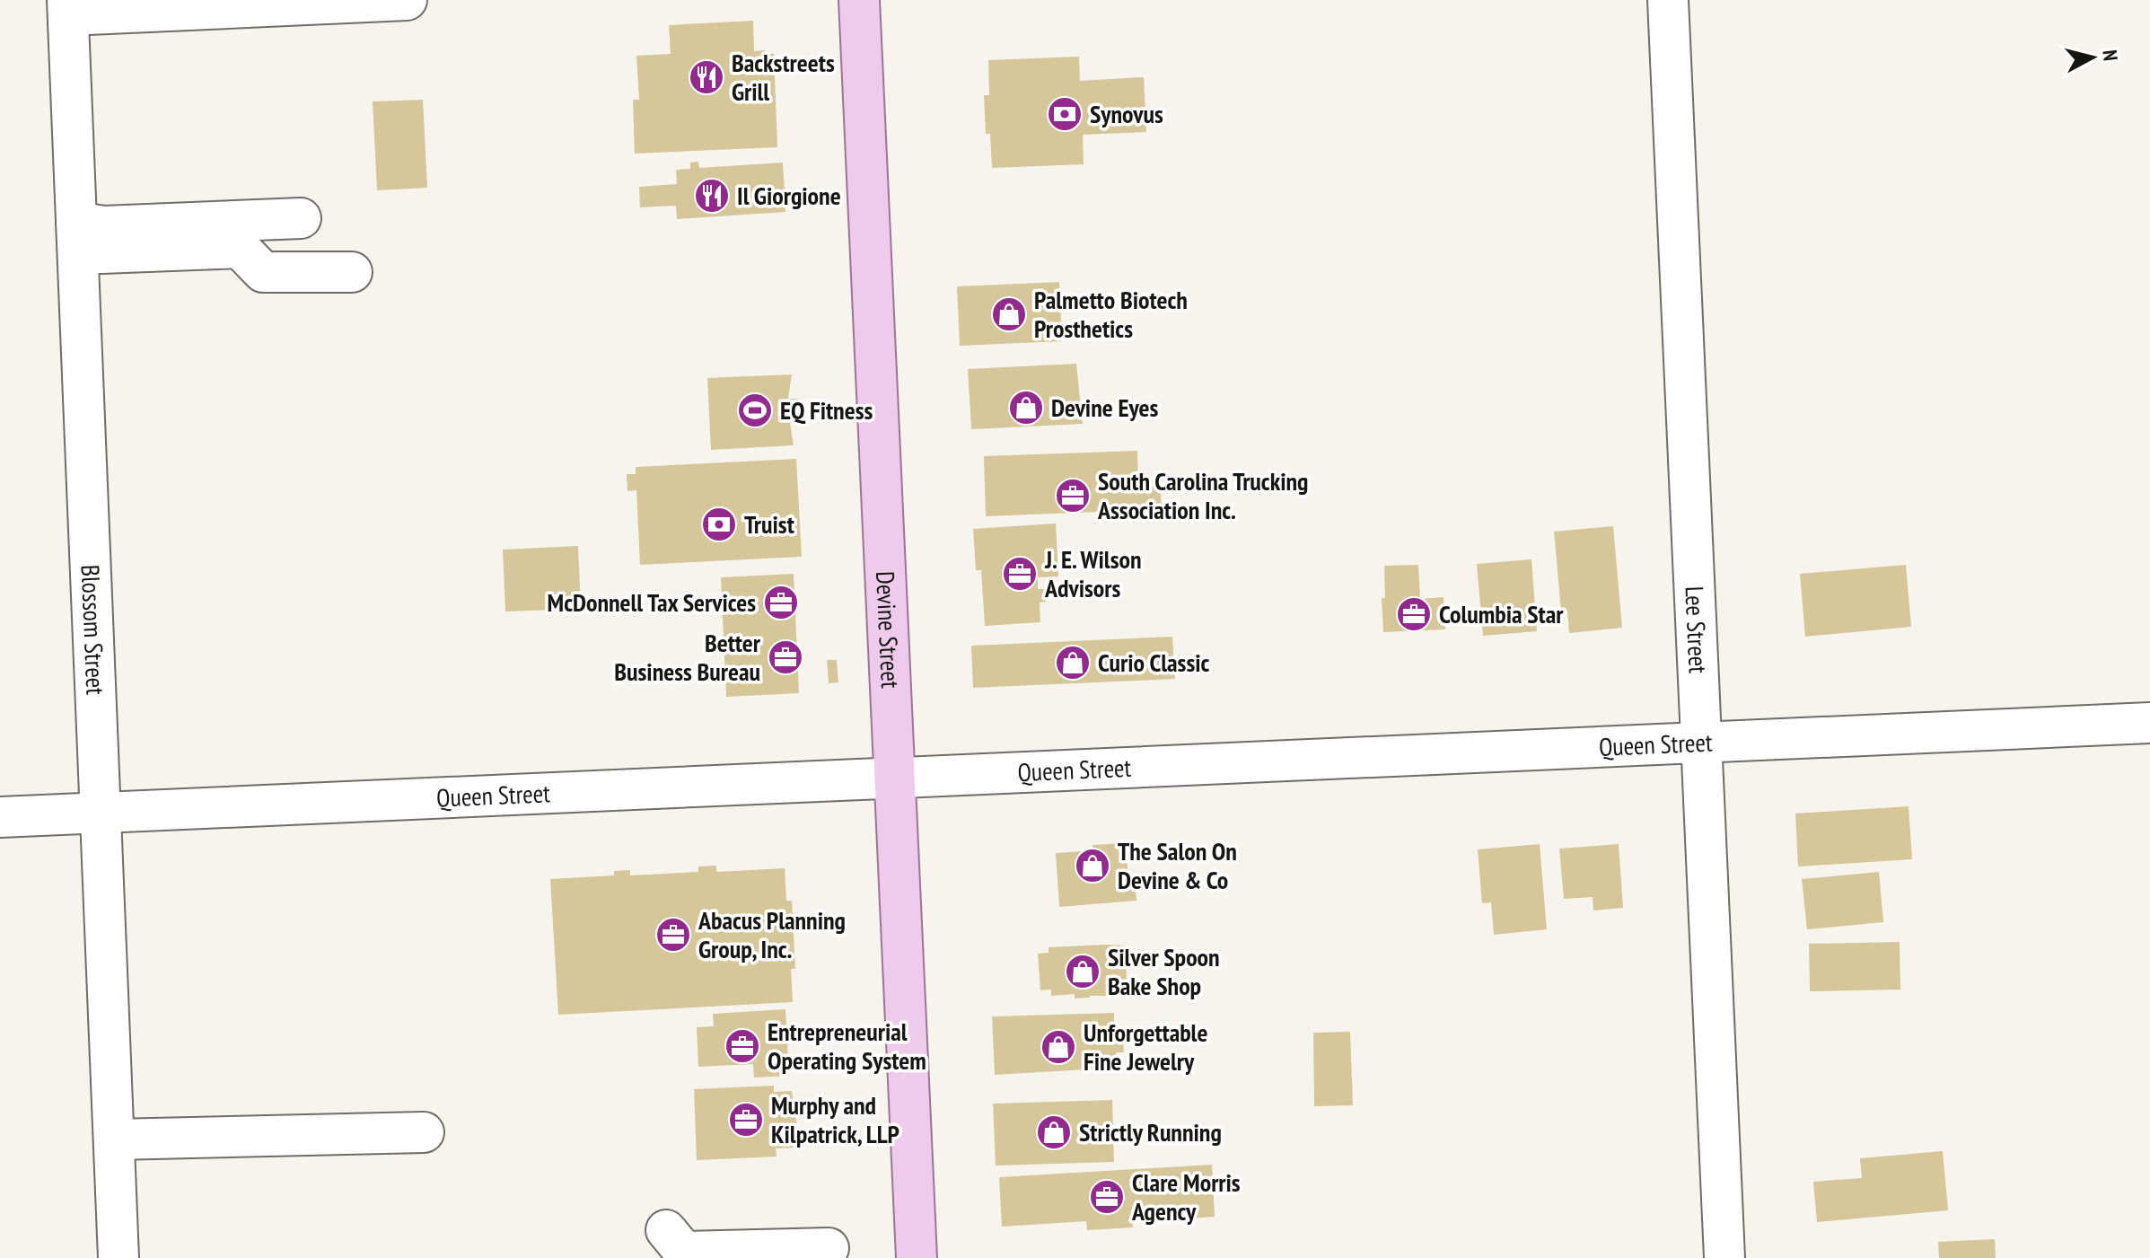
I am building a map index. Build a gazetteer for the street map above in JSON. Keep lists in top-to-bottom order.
{
  "streets": {
    "main road": ["Devine Street"],
    "street": ["Blossom Street", "Lee Street", "Queen Street"]
  },
  "crossings": [
    ["Blossom Street", "Queen Street"],
    ["Devine Street", "Queen Street"],
    ["Lee Street", "Queen Street"]
  ],
  "places": {
    "restaurant": ["Backstreets Grill", "Il Giorgione"],
    "bank": ["Synovus", "Truist"],
    "shop": [
      "Palmetto Biotech Prosthetics",
      "Devine Eyes",
      "Curio Classic",
      "The Salon On Devine & Co",
      "Silver Spoon Bake Shop",
      "Unforgettable Fine Jewelry",
      "Strictly Running"
    ],
    "sports": ["EQ Fitness"],
    "office": [
      "South Carolina Trucking Association Inc.",
      "J. E. Wilson Advisors",
      "McDonnell Tax Services",
      "Columbia Star",
      "Better Business Bureau",
      "Abacus Planning Group, Inc.",
      "Entrepreneurial Operating System",
      "Murphy and Kilpatrick, LLP",
      "Clare Morris Agency"
    ]
  },
  "north": "right"
}
